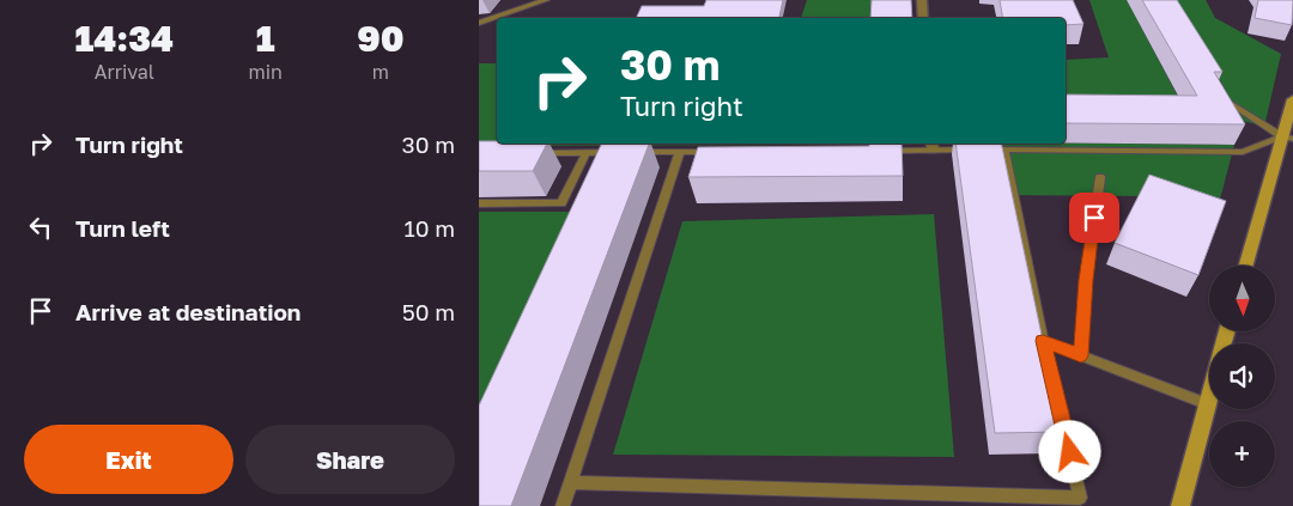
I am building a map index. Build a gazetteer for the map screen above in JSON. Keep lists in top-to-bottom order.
{
  "north": "bottom",
  "page": {
    "eta": [
      "14:34",
      "Arrival",
      "1",
      "min",
      "90",
      "m"
    ],
    "turn": ["30 m", "Turn right"],
    "list": [
      {
        "name": "Turn right",
        "value": "30 m"
      },
      {
        "name": "Turn left",
        "value": "10 m"
      },
      {
        "name": "Arrive at destination",
        "value": "50 m"
      }
    ],
    "map_buttons": "+",
    "buttons": ["Exit", "Share"]
  }
}
